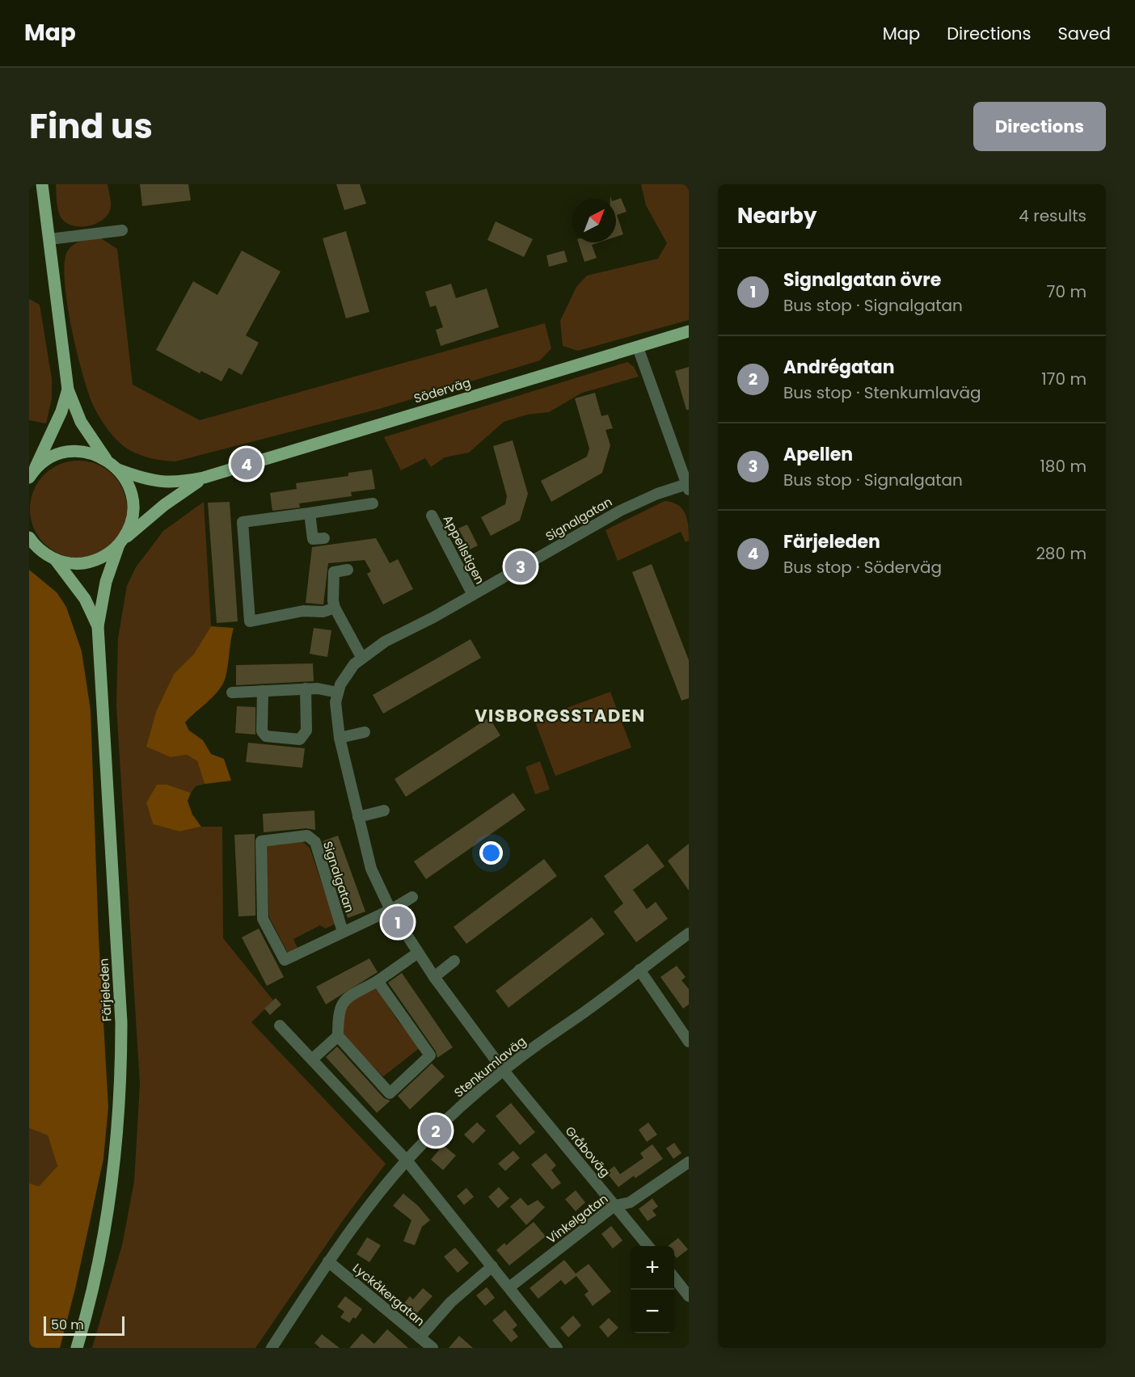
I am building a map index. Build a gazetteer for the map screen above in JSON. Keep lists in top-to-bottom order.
{
  "streets": {
    "main road": ["Söderväg", "Färjeleden"],
    "street": [
      "Signalgatan",
      "Appellstigen",
      "Stenkumlaväg",
      "Gråboväg",
      "Vinkelgatan",
      "Lyckåkergatan"
    ]
  },
  "crossings": [
    ["Söderväg", "Färjeleden"],
    ["Signalgatan", "Appellstigen"],
    ["Signalgatan", "Stenkumlaväg"],
    ["Signalgatan", "Gråboväg"],
    ["Stenkumlaväg", "Gråboväg"],
    ["Stenkumlaväg", "Lyckåkergatan"],
    ["Gråboväg", "Vinkelgatan"]
  ],
  "districts": ["VISBORGSSTADEN"],
  "scale_bar": "50 m",
  "north": "top right",
  "page": {
    "header": "Map",
    "nav": ["Map", "Directions", "Saved"],
    "title": "Find us",
    "buttons": "Directions",
    "heading": ["Nearby", "4 results"],
    "list": [
      {
        "mark": "1",
        "name": "Signalgatan övre",
        "note": "Bus stop · Signalgatan",
        "value": "70 m"
      },
      {
        "mark": "2",
        "name": "Andrégatan",
        "note": "Bus stop · Stenkumlaväg",
        "value": "170 m"
      },
      {
        "mark": "3",
        "name": "Apellen",
        "note": "Bus stop · Signalgatan",
        "value": "180 m"
      },
      {
        "mark": "4",
        "name": "Färjeleden",
        "note": "Bus stop · Söderväg",
        "value": "280 m"
      }
    ],
    "pins": [
      "4",
      "3",
      "1",
      "2"
    ],
    "map_buttons": ["+", "−"],
    "scale": "50 m"
  }
}
